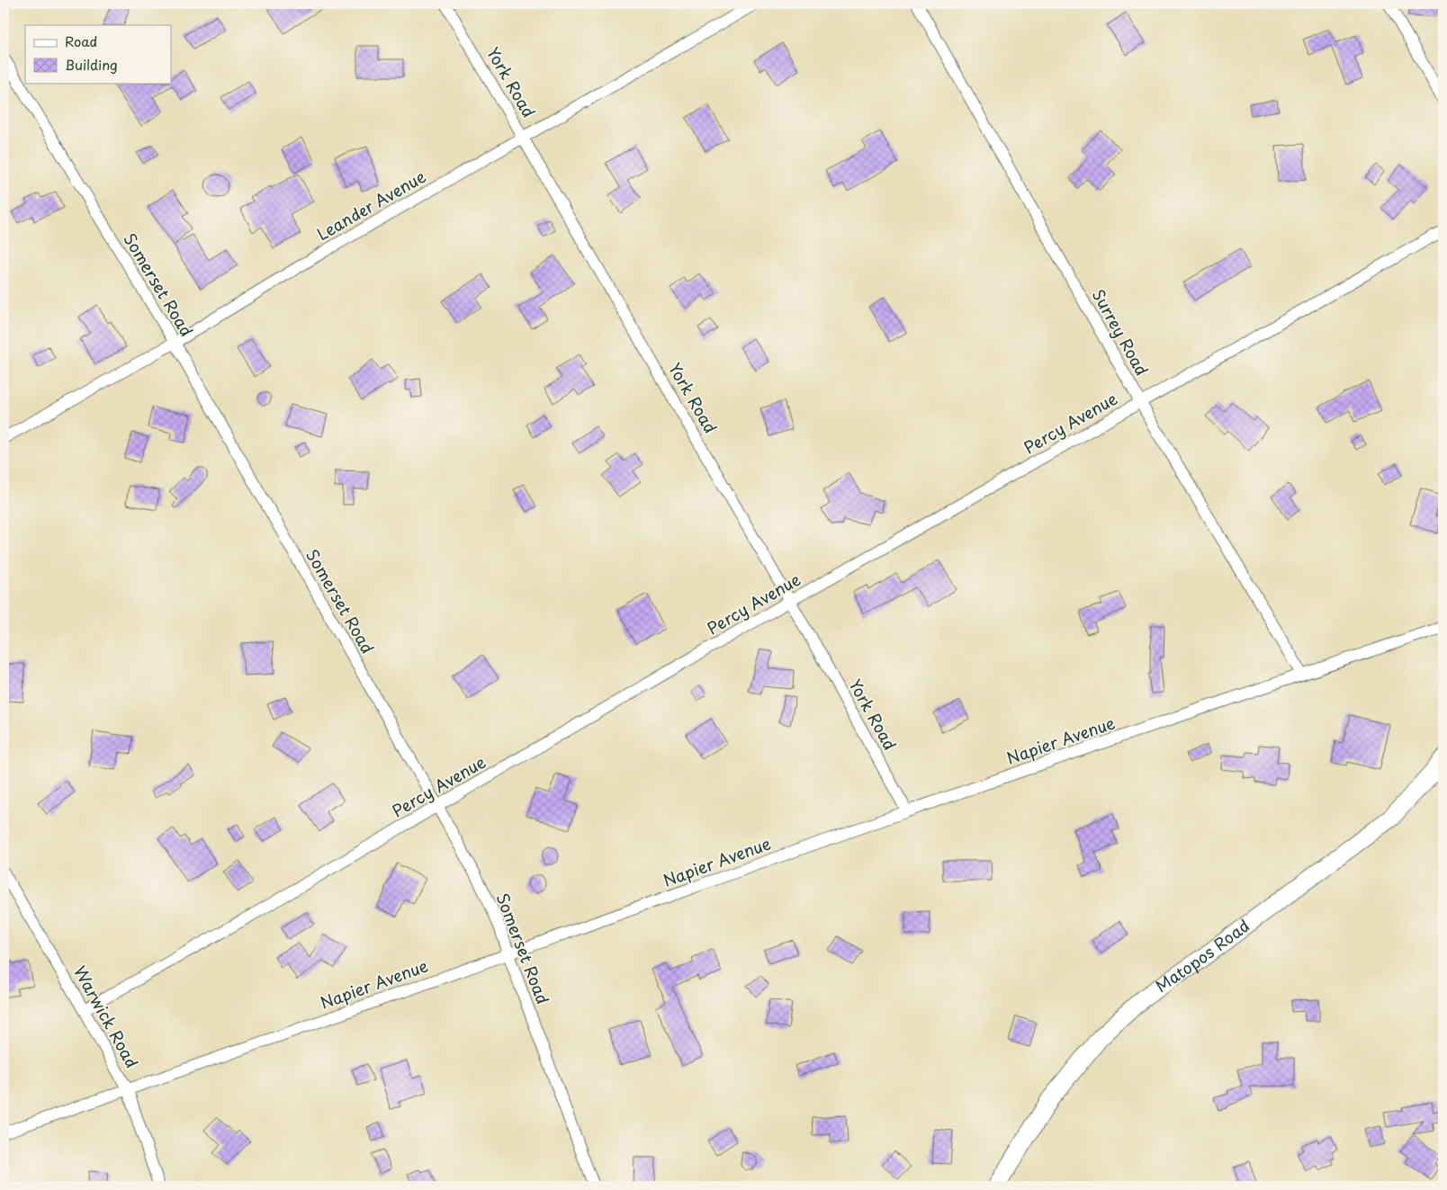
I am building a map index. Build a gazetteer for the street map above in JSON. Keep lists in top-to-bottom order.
{
  "streets": {
    "main road": ["Matopos Road"],
    "street": [
      "York Road",
      "Leander Avenue",
      "Somerset Road",
      "Surrey Road",
      "Percy Avenue",
      "Napier Avenue",
      "Warwick Road"
    ]
  },
  "crossings": [
    ["York Road", "Leander Avenue"],
    ["York Road", "Percy Avenue"],
    ["York Road", "Napier Avenue"],
    ["Leander Avenue", "Somerset Road"],
    ["Somerset Road", "Percy Avenue"],
    ["Somerset Road", "Napier Avenue"],
    ["Surrey Road", "Percy Avenue"],
    ["Surrey Road", "Napier Avenue"],
    ["Percy Avenue", "Warwick Road"],
    ["Napier Avenue", "Warwick Road"]
  ],
  "legend": ["Road", "Building"]
}
